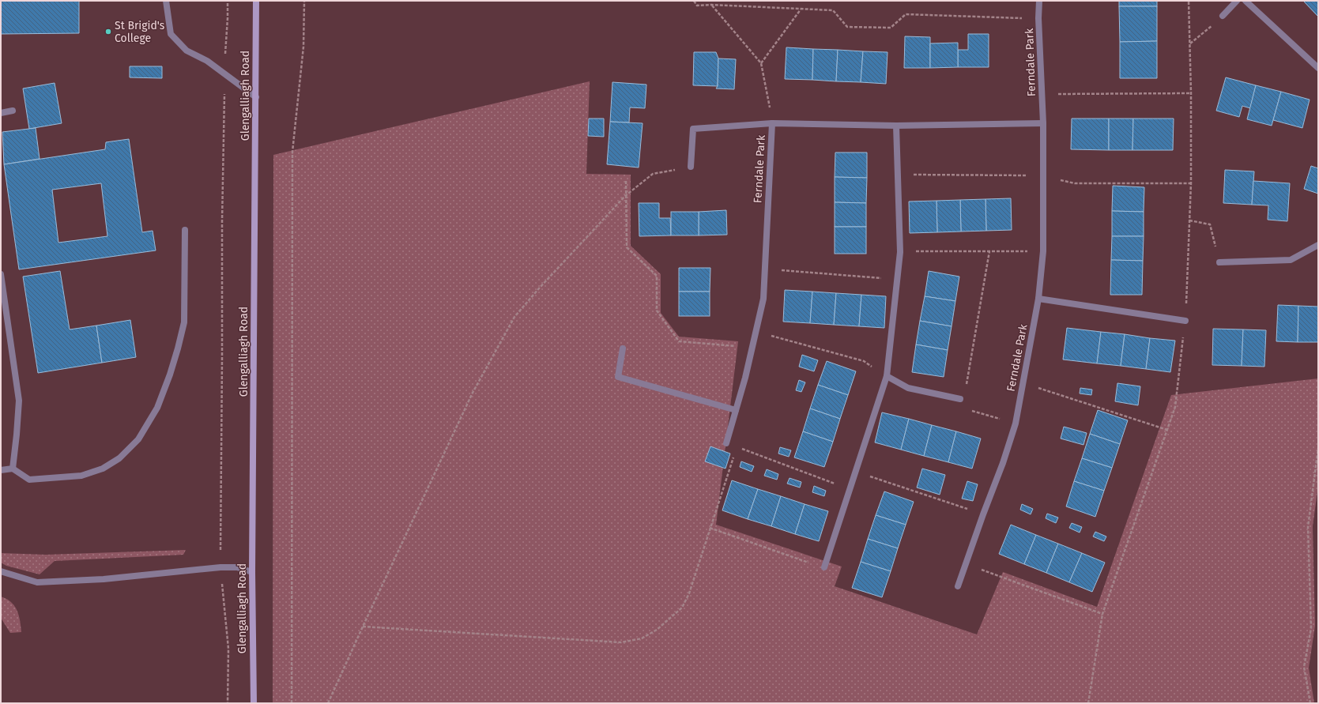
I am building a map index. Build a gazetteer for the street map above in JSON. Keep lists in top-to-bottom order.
{
  "streets": {
    "main road": ["Glengalliagh Road"],
    "street": ["Ferndale Park"]
  },
  "places": ["St Brigid's College"]
}
